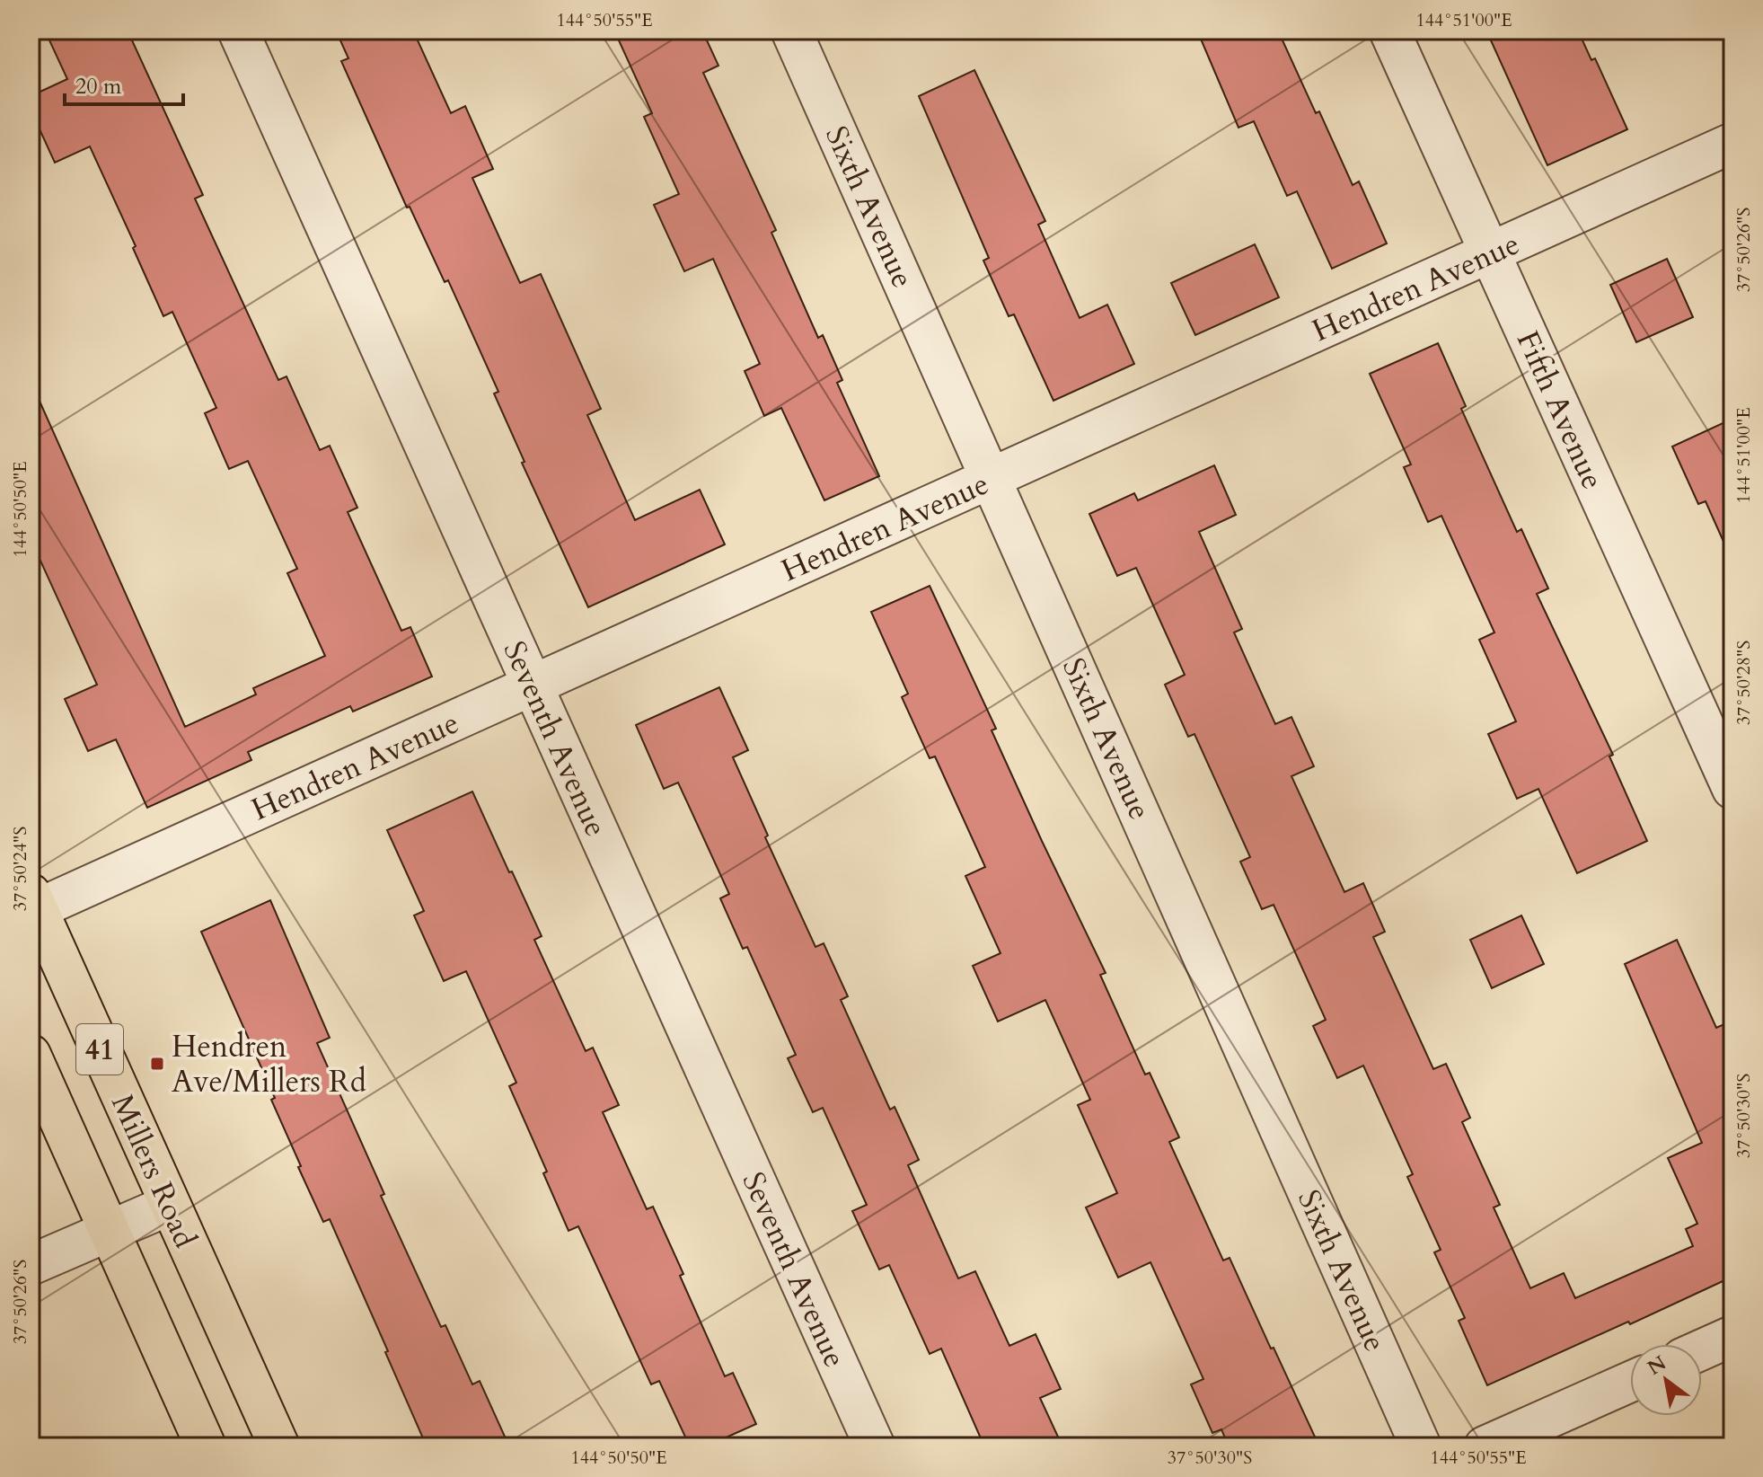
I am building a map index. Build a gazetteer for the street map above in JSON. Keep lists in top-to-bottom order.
{
  "streets": {
    "main road": ["41", "Millers Road"],
    "street": [
      "Sixth Avenue",
      "Hendren Avenue",
      "Fifth Avenue",
      "Seventh Avenue"
    ]
  },
  "crossings": [
    ["Sixth Avenue", "Hendren Avenue"],
    ["Hendren Avenue", "Fifth Avenue"],
    ["Hendren Avenue", "Seventh Avenue"],
    ["Hendren Avenue", "Millers Road"]
  ],
  "places": {
    "transit": ["Hendren Ave/Millers Rd"]
  },
  "scale_bar": "20 m",
  "north": "top left",
  "coordinates": [
    "144°50'55\"E",
    "144°51'00\"E",
    "37°50'26\"S",
    "144°50'50\"E",
    "37°50'28\"S",
    "37°50'24\"S",
    "37°50'30\"S"
  ]
}
